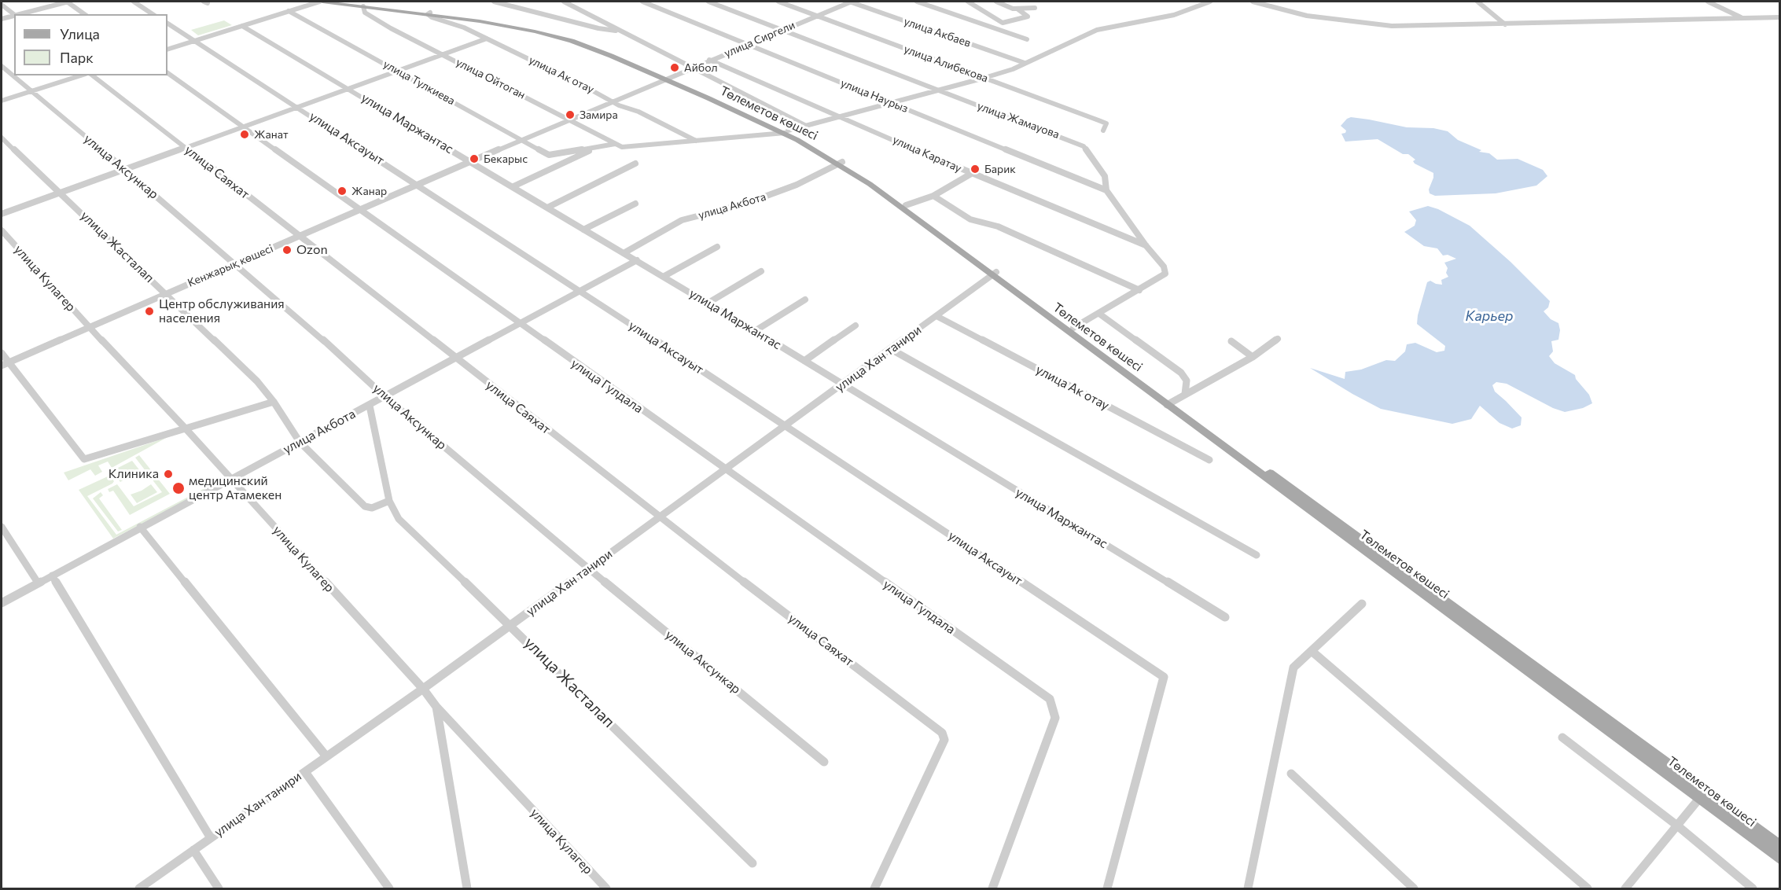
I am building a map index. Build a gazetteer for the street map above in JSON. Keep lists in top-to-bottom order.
{
  "streets": {
    "main road": ["Төлеметов көшесі"],
    "street": [
      "улица Акбаев",
      "улица Сиргели",
      "улица Алибекова",
      "улица Ак отау",
      "улица Ойтоган",
      "улица Тулкиева",
      "улица Наурыз",
      "улица Жамауова",
      "улица Маржантас",
      "улица Аксауыт",
      "улица Каратау",
      "улица Аксункар",
      "улица Саяхат",
      "улица Акбота",
      "улица Жасталап",
      "Кенжарық көшесі",
      "улица Кулагер",
      "улица Хан танири",
      "улица Гулдала"
    ]
  },
  "crossings": [
    ["улица Акбаев", "улица Сиргели"],
    ["улица Сиргели", "улица Алибекова"],
    ["улица Сиргели", "улица Наурыз"],
    ["улица Сиргели", "Төлеметов көшесі"],
    ["улица Сиргели", "улица Жамауова"],
    ["улица Сиргели", "улица Каратау"],
    ["улица Сиргели", "Кенжарық көшесі"],
    ["улица Ак отау", "улица Ойтоган"],
    ["улица Ак отау", "Төлеметов көшесі"],
    ["улица Ак отау", "Кенжарық көшесі"],
    ["улица Ак отау", "улица Хан танири"],
    ["улица Ойтоган", "Төлеметов көшесі"],
    ["улица Ойтоган", "Кенжарық көшесі"],
    ["улица Тулкиева", "Кенжарық көшесі"],
    ["улица Наурыз", "улица Жамауова"],
    ["Төлеметов көшесі", "улица Жамауова"],
    ["Төлеметов көшесі", "улица Акбота"],
    ["Төлеметов көшесі", "Кенжарық көшесі"],
    ["Төлеметов көшесі", "улица Хан танири"],
    ["улица Жамауова", "улица Каратау"],
    ["улица Маржантас", "улица Акбота"],
    ["улица Маржантас", "Кенжарық көшесі"],
    ["улица Маржантас", "улица Хан танири"],
    ["улица Аксауыт", "улица Акбота"],
    ["улица Аксауыт", "Кенжарық көшесі"],
    ["улица Аксауыт", "улица Хан танири"],
    ["улица Аксункар", "улица Акбота"],
    ["улица Аксункар", "Кенжарық көшесі"],
    ["улица Аксункар", "улица Хан танири"],
    ["улица Саяхат", "улица Акбота"],
    ["улица Саяхат", "Кенжарық көшесі"],
    ["улица Саяхат", "улица Хан танири"],
    ["улица Акбота", "улица Жасталап"],
    ["улица Акбота", "улица Кулагер"],
    ["улица Акбота", "улица Гулдала"],
    ["улица Жасталап", "Кенжарық көшесі"],
    ["улица Жасталап", "улица Хан танири"],
    ["Кенжарық көшесі", "улица Кулагер"],
    ["Кенжарық көшесі", "улица Гулдала"],
    ["улица Кулагер", "улица Хан танири"],
    ["улица Хан танири", "улица Гулдала"]
  ],
  "water": ["Карьер"],
  "places": [
    "Айбол",
    "Замира",
    "Жанат",
    "Бекарыс",
    "Барик",
    "Жанар",
    "Ozon",
    "Центр обслуживания населения",
    "Клиника",
    "медицинский центр Атамекен"
  ],
  "legend": ["Улица", "Парк"]
}
